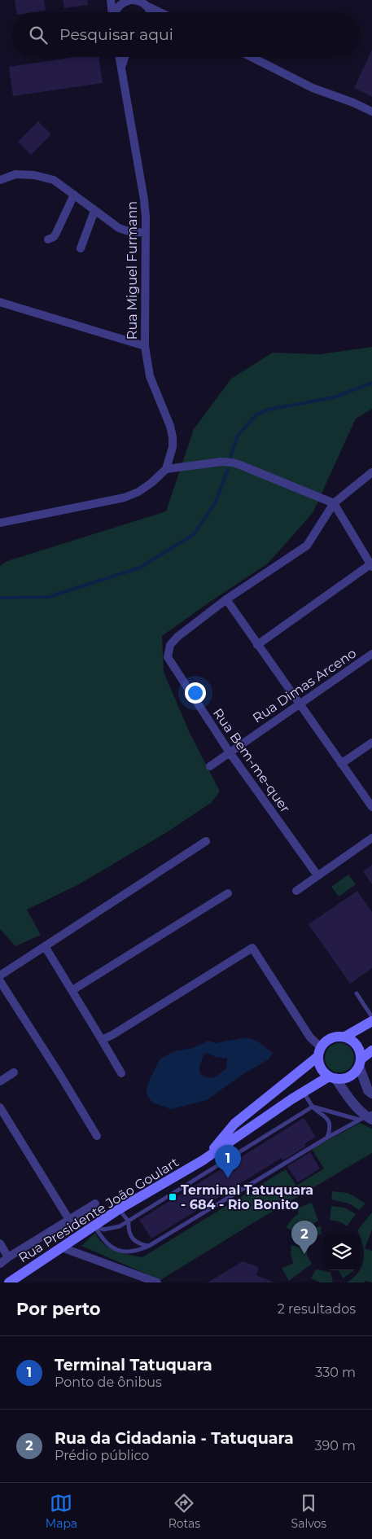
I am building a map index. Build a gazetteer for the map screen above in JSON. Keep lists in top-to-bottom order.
{
  "streets": {
    "main road": ["Rua Presidente João Goulart"],
    "street": ["Rua Miguel Furmann", "Rua Dimas Arceno", "Rua Bem-me-quer"]
  },
  "crossings": [
    ["Rua Dimas Arceno", "Rua Bem-me-quer"]
  ],
  "places": {
    "transit": ["Terminal Tatuquara - 684 - Rio Bonito"]
  },
  "page": {
    "search": "Pesquisar aqui",
    "pins": ["1", "2"],
    "heading": ["Por perto", "2 resultados"],
    "list": [
      {
        "mark": "1",
        "name": "Terminal Tatuquara",
        "note": "Ponto de ônibus",
        "value": "330 m"
      },
      {
        "mark": "2",
        "name": "Rua da Cidadania - Tatuquara",
        "note": "Prédio público",
        "value": "390 m"
      }
    ],
    "nav": ["Mapa", "Rotas", "Salvos"]
  }
}
